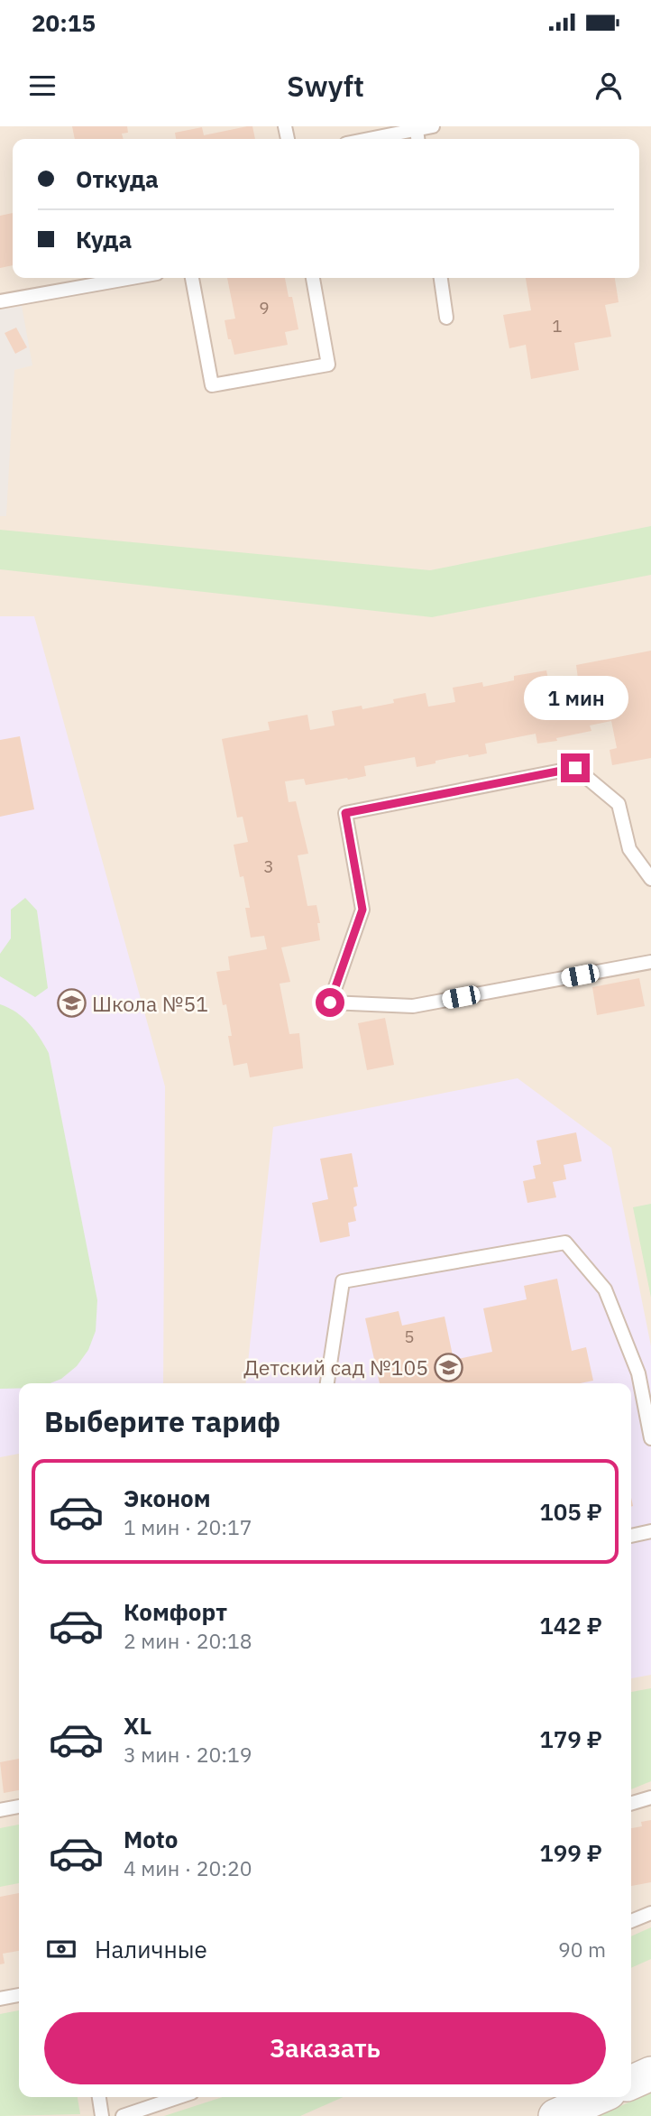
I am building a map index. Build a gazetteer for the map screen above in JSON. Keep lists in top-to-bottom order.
{
  "places": {
    "school or university": ["Школа №51", "Детский сад №105"]
  },
  "house_numbers": [
    "9",
    "1",
    "3",
    "5"
  ],
  "page": {
    "status": "20:15",
    "header": "Swyft",
    "banner": ["Откуда", "Куда"],
    "bubble": "1 мин",
    "heading": "Выберите тариф",
    "list": [
      {
        "name": "Эконом",
        "note": "1 мин · 20:17",
        "value": "105 ₽"
      },
      {
        "name": "Комфорт",
        "note": "2 мин · 20:18",
        "value": "142 ₽"
      },
      {
        "name": "XL",
        "note": "3 мин · 20:19",
        "value": "179 ₽"
      },
      {
        "name": "Moto",
        "note": "4 мин · 20:20",
        "value": "199 ₽"
      }
    ],
    "pay": ["Наличные", "90 m"],
    "buttons": "Заказать"
  }
}
